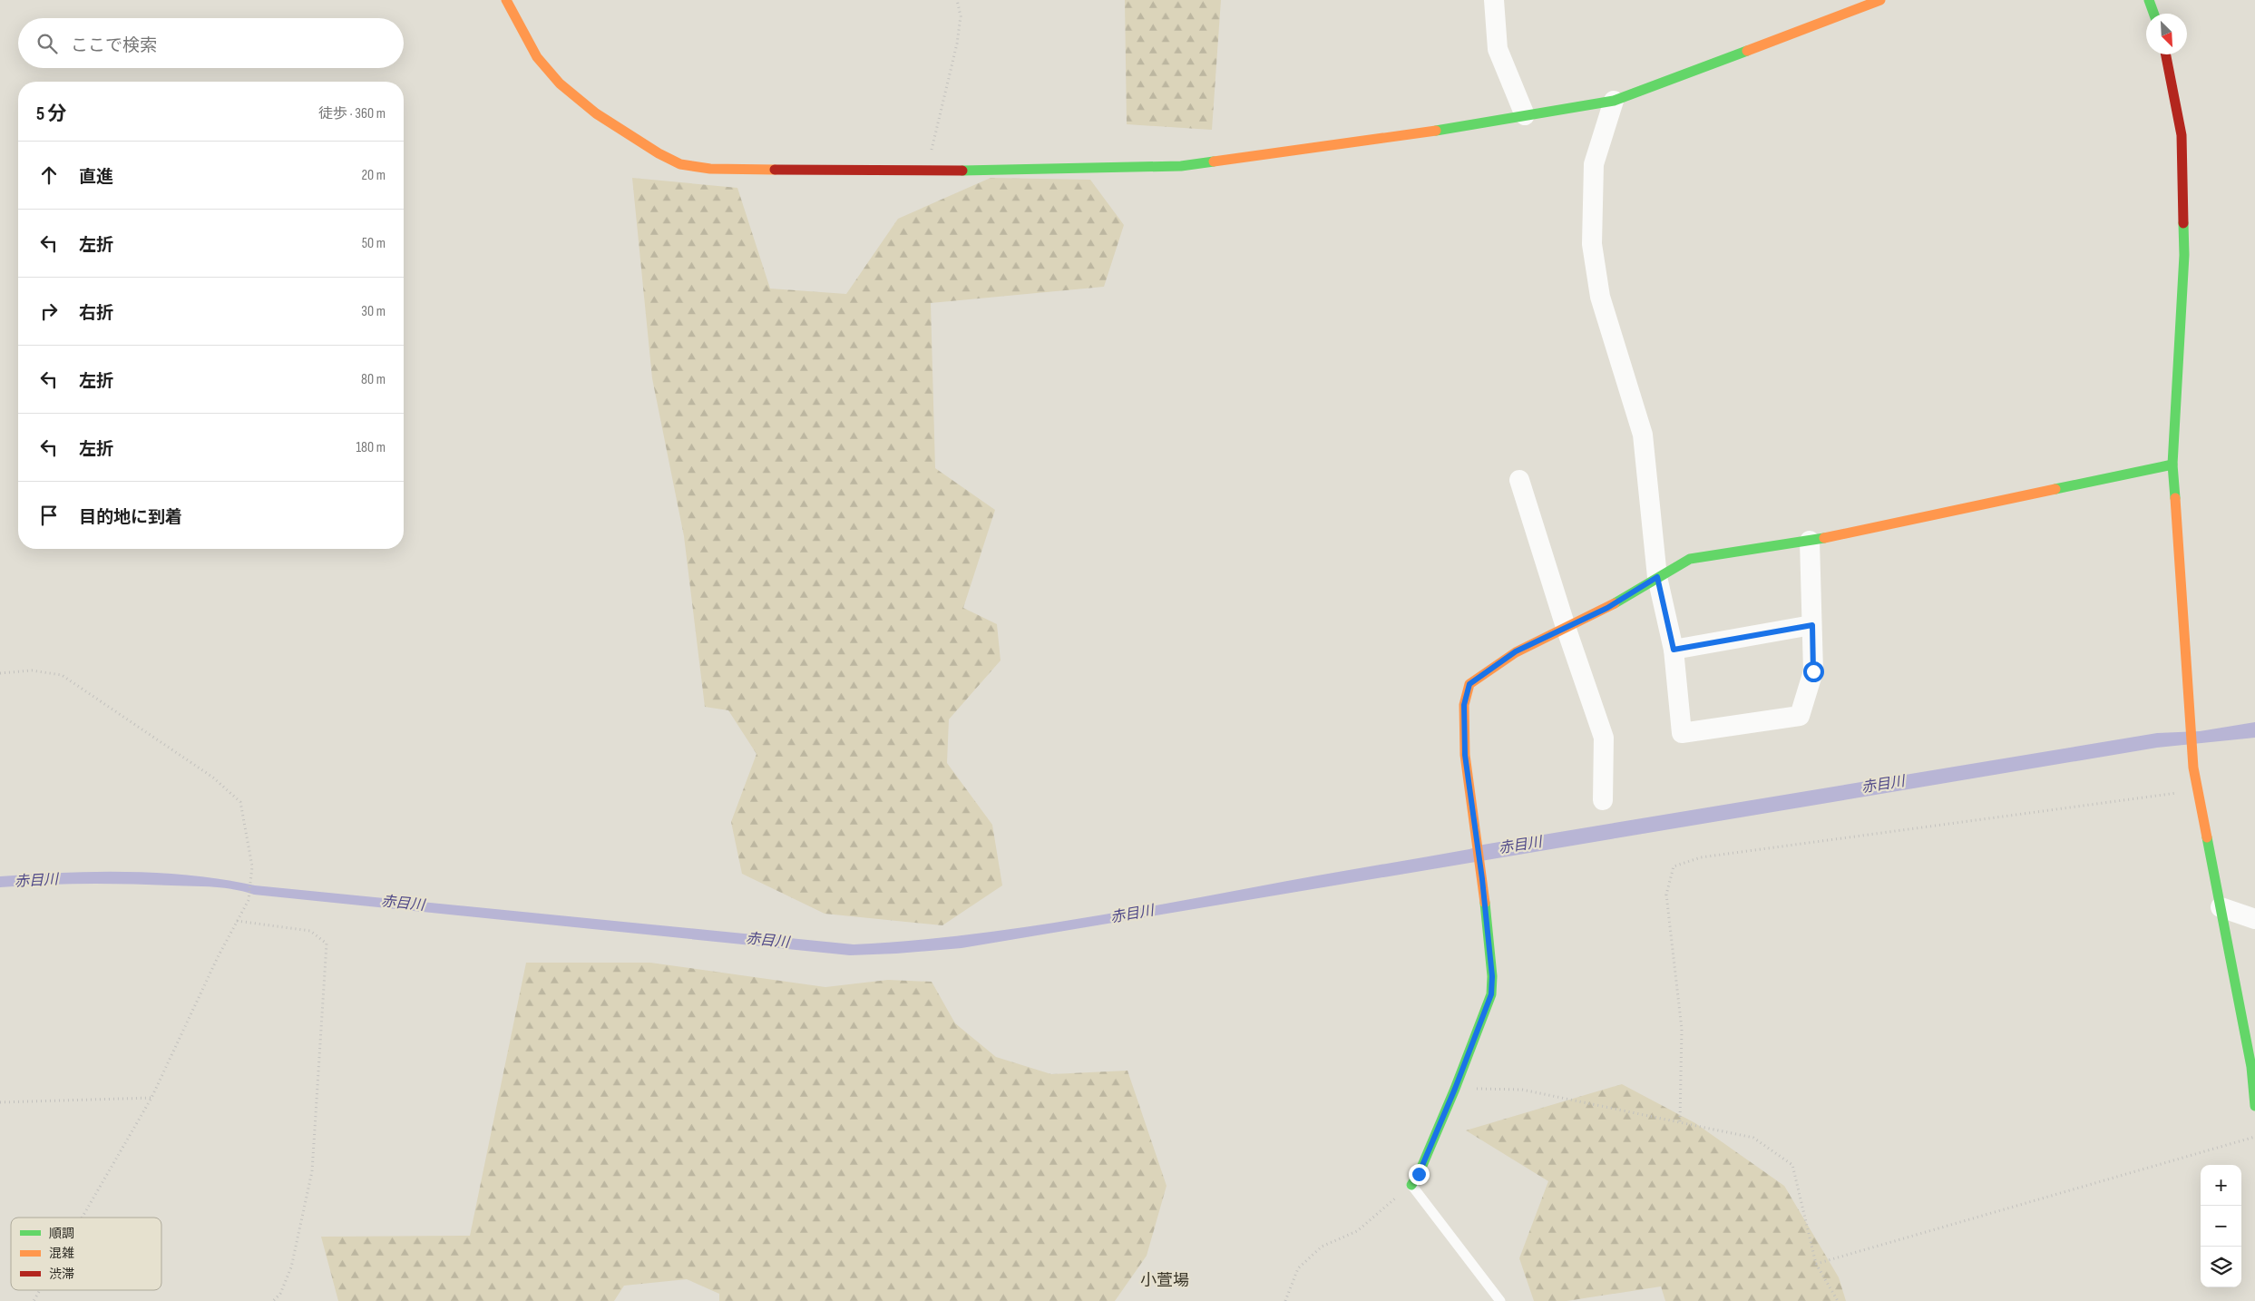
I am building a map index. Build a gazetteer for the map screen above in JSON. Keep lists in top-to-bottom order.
{
  "districts": ["小萱場"],
  "water": ["赤目川"],
  "legend": ["順調", "混雑", "渋滞"],
  "north": "bottom right",
  "page": {
    "search": "ここで検索",
    "heading": ["5 分", "徒歩 · 360 m"],
    "list": [
      ["直進", "20 m"],
      ["左折", "50 m"],
      ["右折", "30 m"],
      ["左折", "80 m"],
      ["左折", "180 m"],
      "目的地に到着"
    ],
    "map_buttons": ["+", "−"]
  }
}
